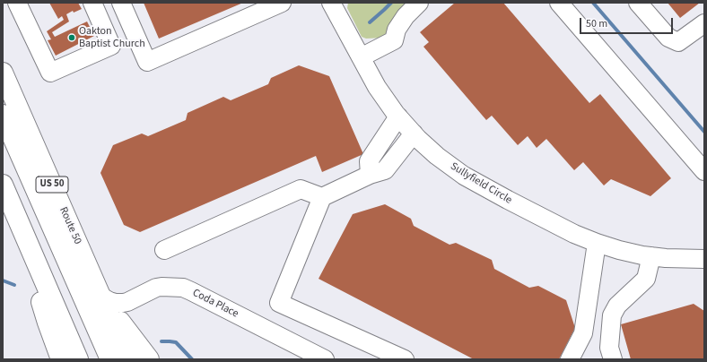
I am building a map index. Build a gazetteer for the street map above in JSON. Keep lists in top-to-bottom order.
{
  "streets": {
    "highway": ["US 50", "Route 50"],
    "street": ["Sullyfield Circle", "Coda Place"]
  },
  "crossings": [
    ["Route 50", "Coda Place"]
  ],
  "places": ["Oakton Baptist Church"],
  "scale_bar": "50 m"
}
